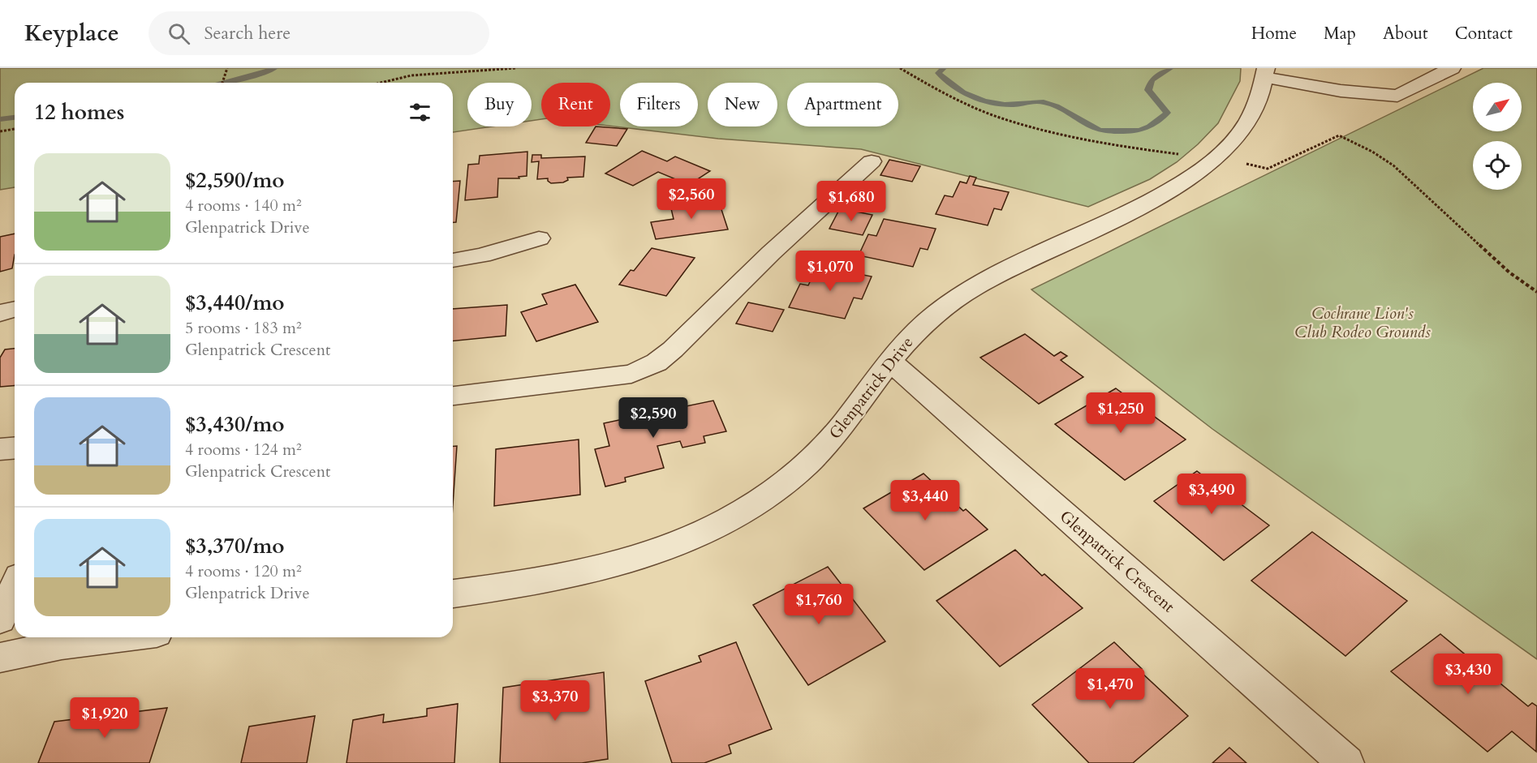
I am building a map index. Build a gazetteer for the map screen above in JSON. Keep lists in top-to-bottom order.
{
  "streets": {
    "street": ["Glenpatrick Drive", "Glenpatrick Crescent"]
  },
  "crossings": [
    ["Glenpatrick Drive", "Glenpatrick Crescent"]
  ],
  "parks": ["Cochrane Lion's Club Rodeo Grounds"],
  "north": "top right",
  "page": {
    "header": "Keyplace",
    "search": "Search here",
    "nav": [
      "Home",
      "Map",
      "About",
      "Contact"
    ],
    "chip": [
      "Buy",
      "Rent",
      "Filters",
      "New",
      "Apartment"
    ],
    "heading": "12 homes",
    "list": [
      {
        "name": "$2,590/mo",
        "note": "4 rooms · 140 m² · Glenpatrick Drive"
      },
      {
        "name": "$3,440/mo",
        "note": "5 rooms · 183 m² · Glenpatrick Crescent"
      },
      {
        "name": "$3,430/mo",
        "note": "4 rooms · 124 m² · Glenpatrick Crescent"
      },
      {
        "name": "$3,370/mo",
        "note": "4 rooms · 120 m² · Glenpatrick Drive"
      }
    ],
    "price": [
      "$2,560",
      "$1,680",
      "$1,070",
      "$1,250",
      "$2,590",
      "$3,490",
      "$3,440",
      "$1,760",
      "$3,430",
      "$1,470",
      "$3,370",
      "$1,920"
    ]
  }
}
